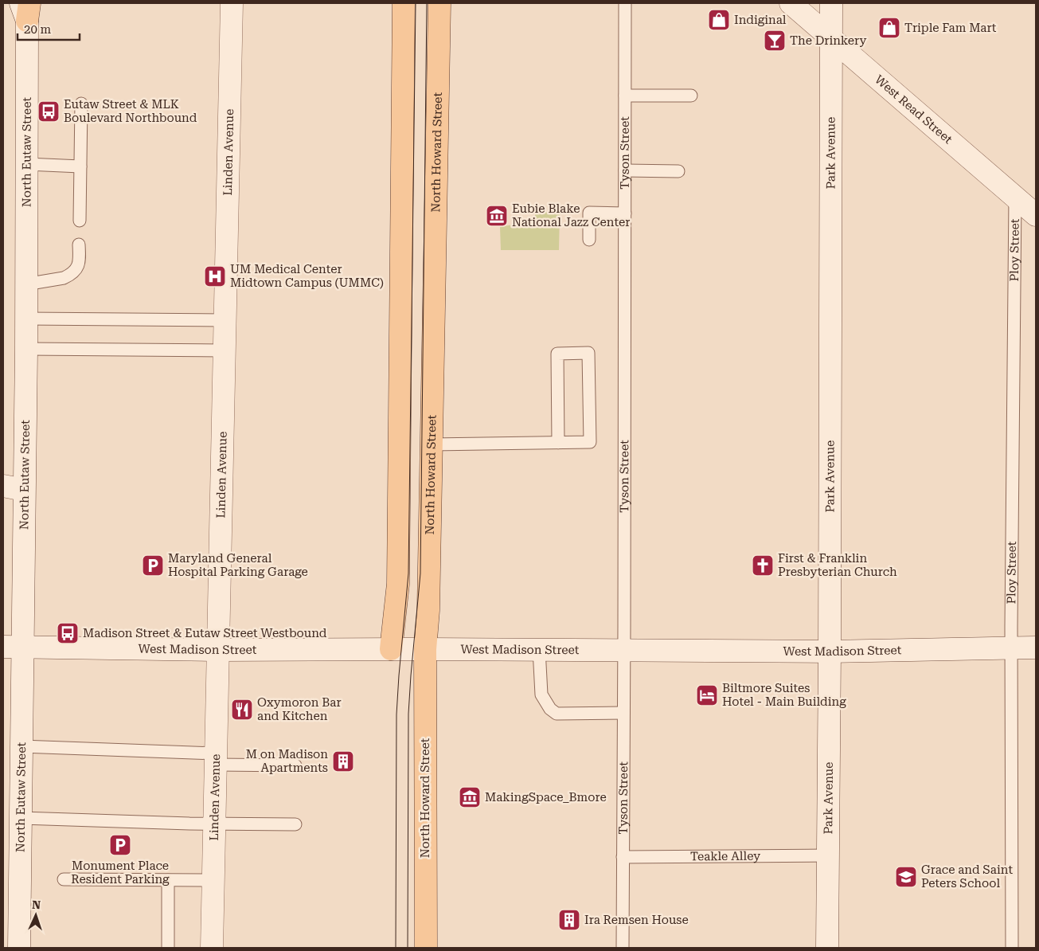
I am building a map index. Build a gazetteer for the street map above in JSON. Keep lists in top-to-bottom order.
{
  "streets": {
    "main road": ["North Howard Street"],
    "street": [
      "West Read Street",
      "North Eutaw Street",
      "Linden Avenue",
      "Park Avenue",
      "West Madison Street"
    ],
    "lane": ["Tyson Street", "Ploy Street", "Teakle Alley"]
  },
  "crossings": [
    ["West Read Street", "Park Avenue"],
    ["West Read Street", "Ploy Street"],
    ["North Eutaw Street", "West Madison Street"],
    ["Linden Avenue", "West Madison Street"],
    ["North Howard Street", "West Madison Street"],
    ["Tyson Street", "West Madison Street"],
    ["Tyson Street", "Teakle Alley"],
    ["Park Avenue", "West Madison Street"],
    ["Park Avenue", "Teakle Alley"],
    ["Ploy Street", "West Madison Street"]
  ],
  "places": {
    "shop": ["Indiginal", "Triple Fam Mart"],
    "bar": ["The Drinkery"],
    "bus stop": ["Eutaw Street & MLK Boulevard Northbound", "Madison Street & Eutaw Street Westbound"],
    "museum": ["Eubie Blake National Jazz Center", "MakingSpace_Bmore"],
    "hospital": ["UM Medical Center Midtown Campus (UMMC)"],
    "parking": ["Maryland General Hospital Parking Garage", "Monument Place Resident Parking"],
    "church": ["First & Franklin Presbyterian Church"],
    "hotel": ["Biltmore Suites Hotel - Main Building"],
    "restaurant": ["Oxymoron Bar and Kitchen"],
    "building": ["M on Madison Apartments", "Ira Remsen House"],
    "school or university": ["Grace and Saint Peters School"]
  },
  "scale_bar": "20 m",
  "north": "top"
}
